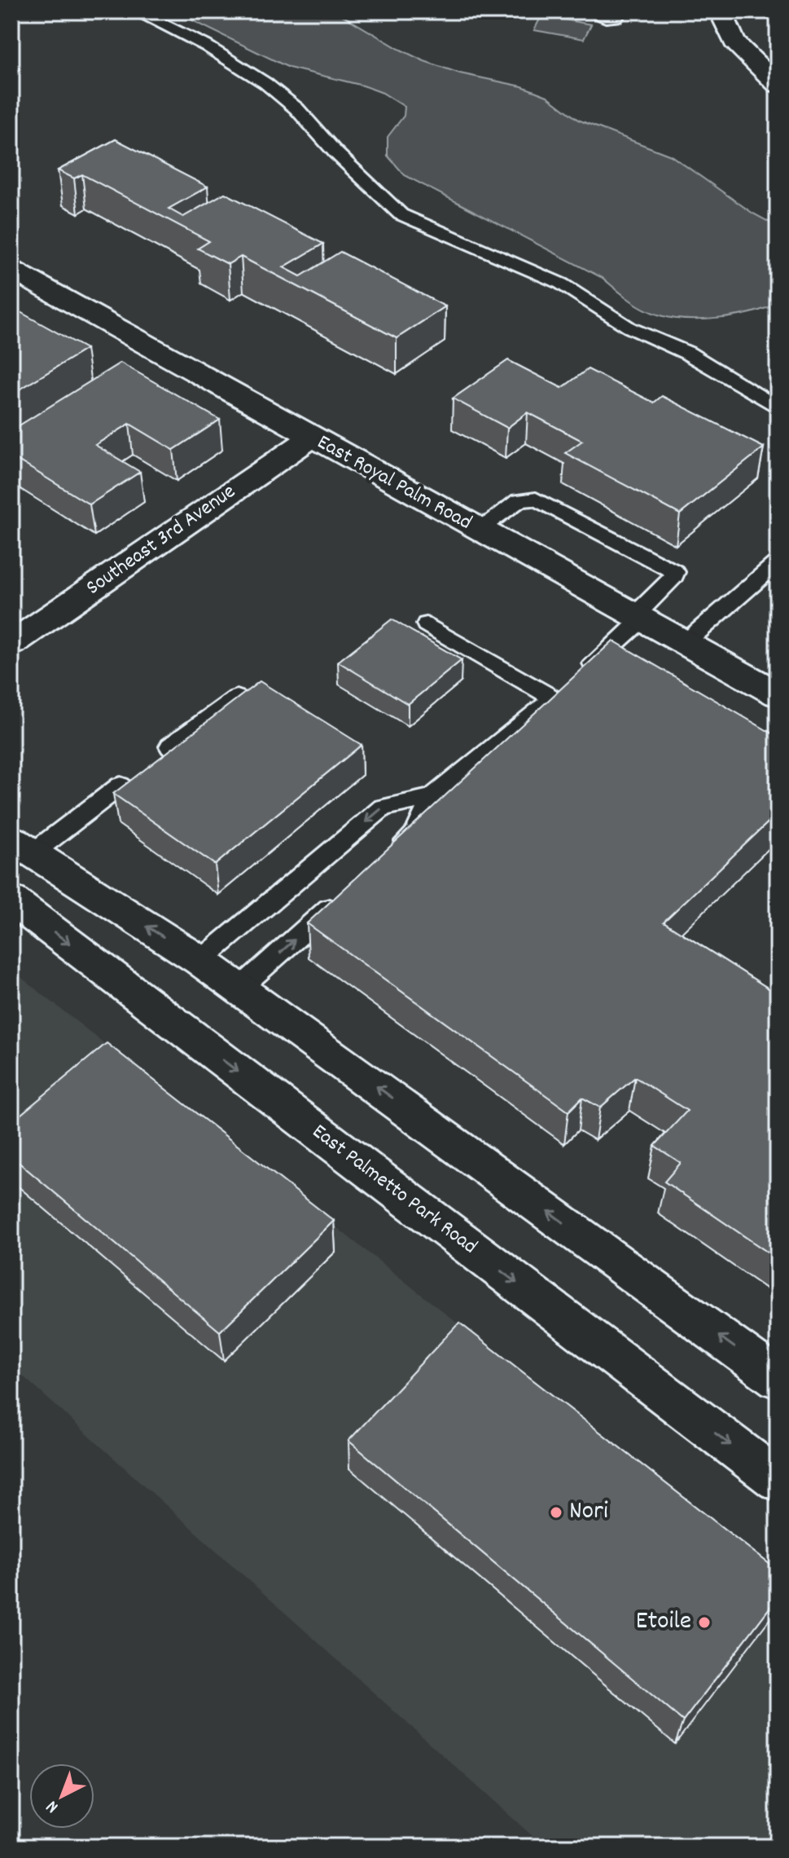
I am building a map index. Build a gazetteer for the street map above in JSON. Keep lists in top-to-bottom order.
{
  "streets": {
    "street": ["East Royal Palm Road", "Southeast 3rd Avenue", "East Palmetto Park Road"]
  },
  "crossings": [
    ["East Royal Palm Road", "Southeast 3rd Avenue"]
  ],
  "places": ["Nori", "Etoile"],
  "north": "bottom left"
}
